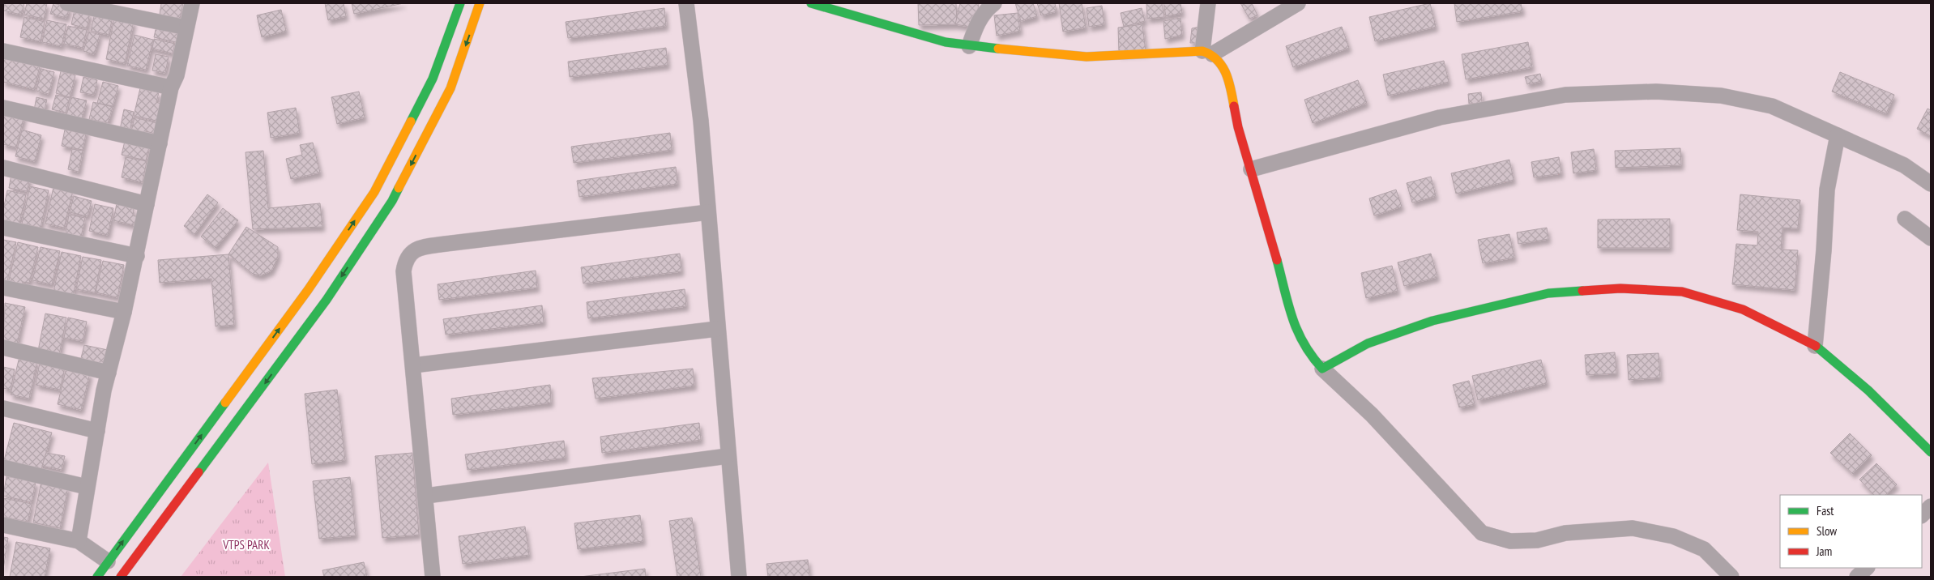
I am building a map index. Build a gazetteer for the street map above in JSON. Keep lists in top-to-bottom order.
{
  "parks": ["VTPS PARK"],
  "legend": ["Fast", "Slow", "Jam"]
}
